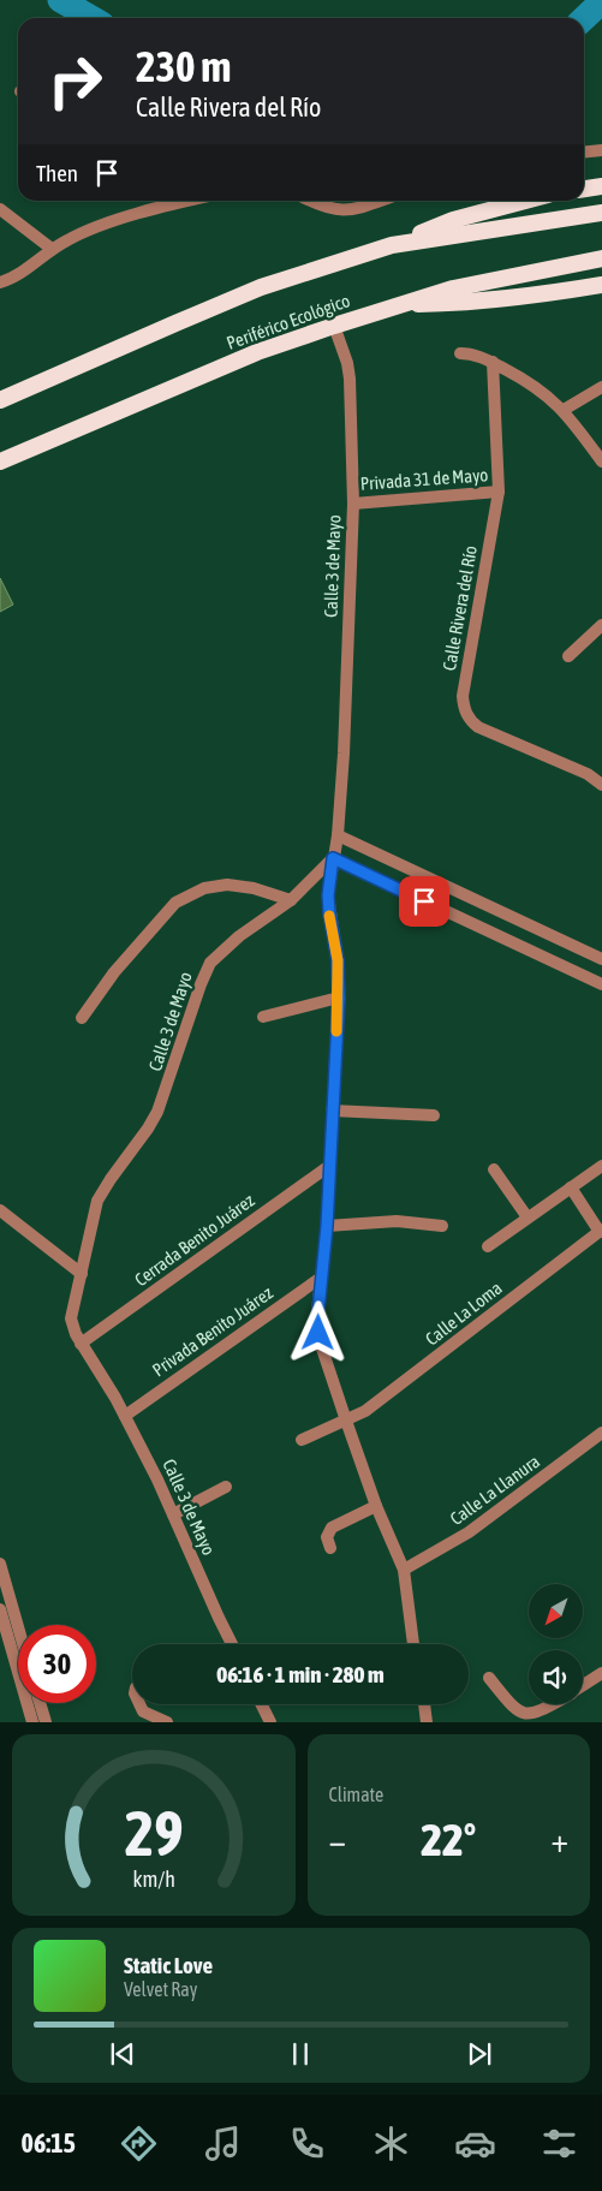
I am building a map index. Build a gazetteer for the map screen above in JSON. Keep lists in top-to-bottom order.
{
  "streets": {
    "highway": ["Periférico Ecológico"],
    "street": [
      "Privada 31 de Mayo",
      "Calle 3 de Mayo",
      "Calle Rivera del Río",
      "Cerrada Benito Juárez",
      "Calle La Loma",
      "Privada Benito Juárez",
      "Calle La Llanura"
    ]
  },
  "crossings": [
    ["Periférico Ecológico", "Calle 3 de Mayo"],
    ["Privada 31 de Mayo", "Calle 3 de Mayo"],
    ["Privada 31 de Mayo", "Calle Rivera del Río"],
    ["Calle 3 de Mayo", "Cerrada Benito Juárez"],
    ["Calle 3 de Mayo", "Privada Benito Juárez"]
  ],
  "north": "bottom left",
  "page": {
    "turn": ["230 m", "Calle Rivera del Río"],
    "then": "Then",
    "limit": "30",
    "trip": "06:16 · 1 min · 280 m",
    "tile": "Climate",
    "heat": ["−", "22°", "+"],
    "song": ["Static Love", "Velvet Ray"],
    "tabs": "06:15",
    "gauge": ["29", "km/h"]
  }
}
